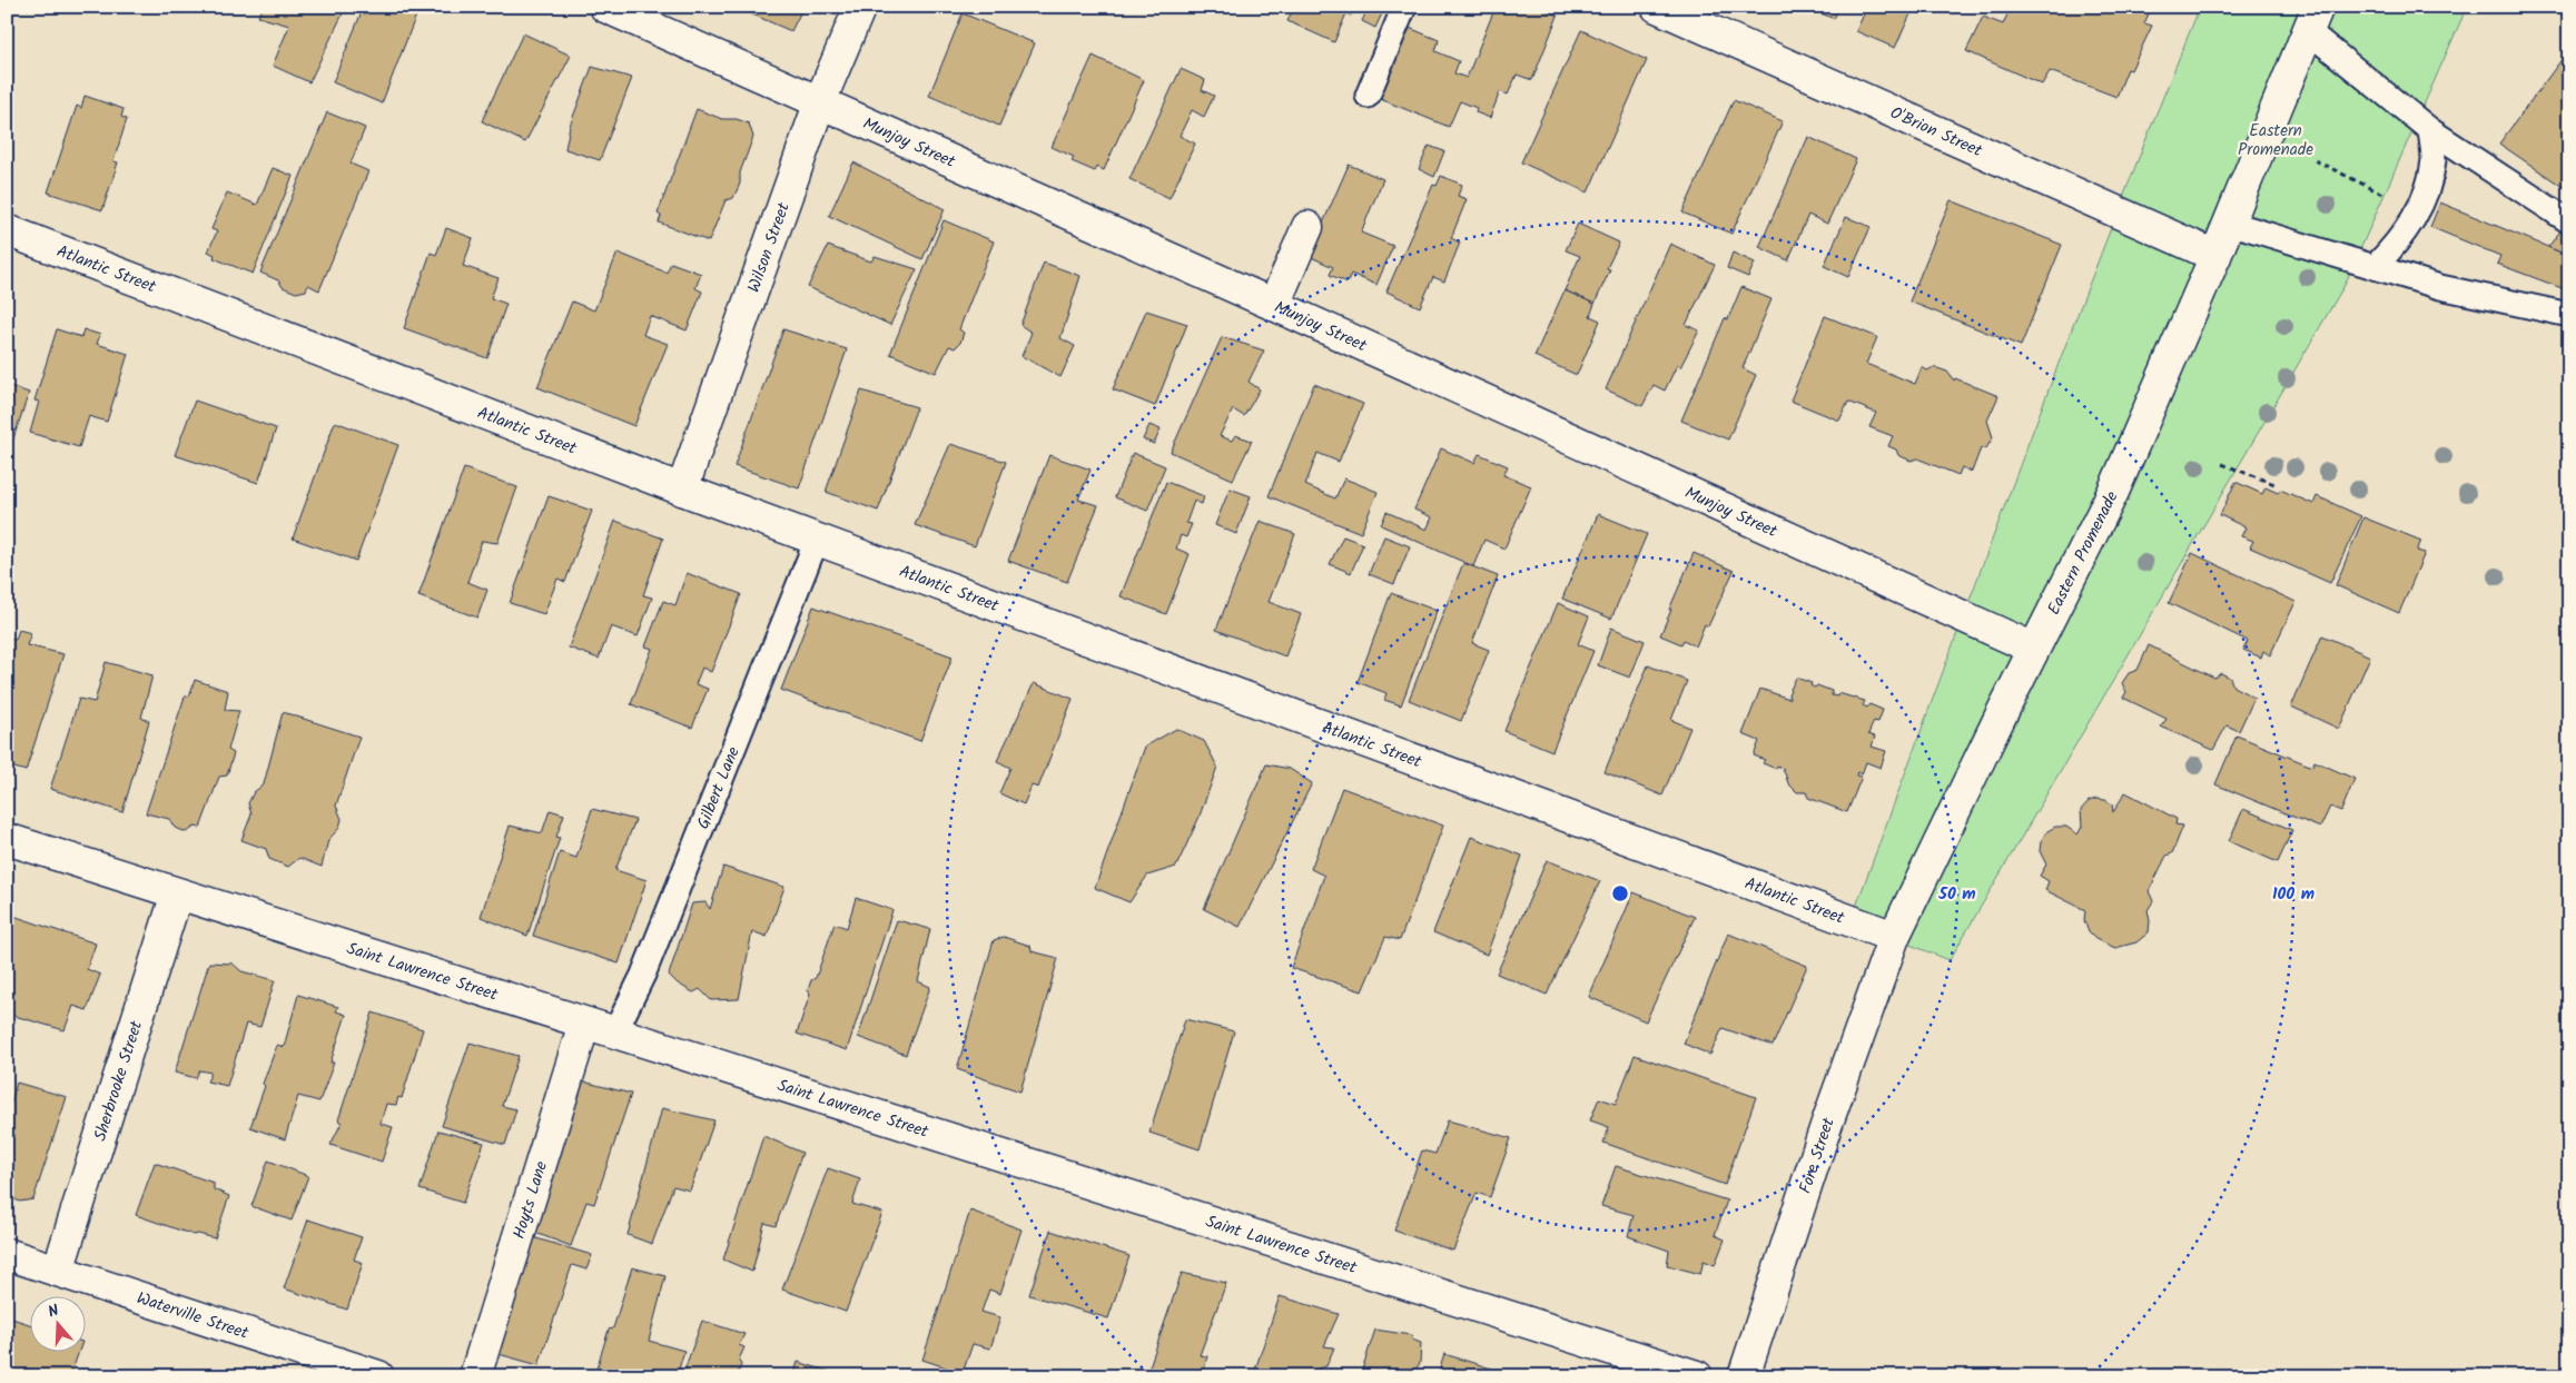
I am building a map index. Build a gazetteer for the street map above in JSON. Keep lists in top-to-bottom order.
{
  "streets": {
    "street": [
      "O'Brion Street",
      "Munjoy Street",
      "Wilson Street",
      "Atlantic Street",
      "Eastern Promenade",
      "Saint Lawrence Street",
      "Sherbrooke Street",
      "Fore Street",
      "Hoyts Lane",
      "Waterville Street"
    ],
    "lane": ["Gilbert Lane"]
  },
  "crossings": [
    ["O'Brion Street", "Eastern Promenade"],
    ["Munjoy Street", "Wilson Street"],
    ["Munjoy Street", "Eastern Promenade"],
    ["Wilson Street", "Atlantic Street"],
    ["Atlantic Street", "Eastern Promenade"],
    ["Atlantic Street", "Gilbert Lane"],
    ["Atlantic Street", "Fore Street"],
    ["Eastern Promenade", "Fore Street"],
    ["Gilbert Lane", "Saint Lawrence Street"],
    ["Saint Lawrence Street", "Sherbrooke Street"],
    ["Saint Lawrence Street", "Hoyts Lane"],
    ["Sherbrooke Street", "Waterville Street"]
  ],
  "parks": ["Eastern Promenade"],
  "north": "top",
  "rings": ["50 m", "100 m"]
}
